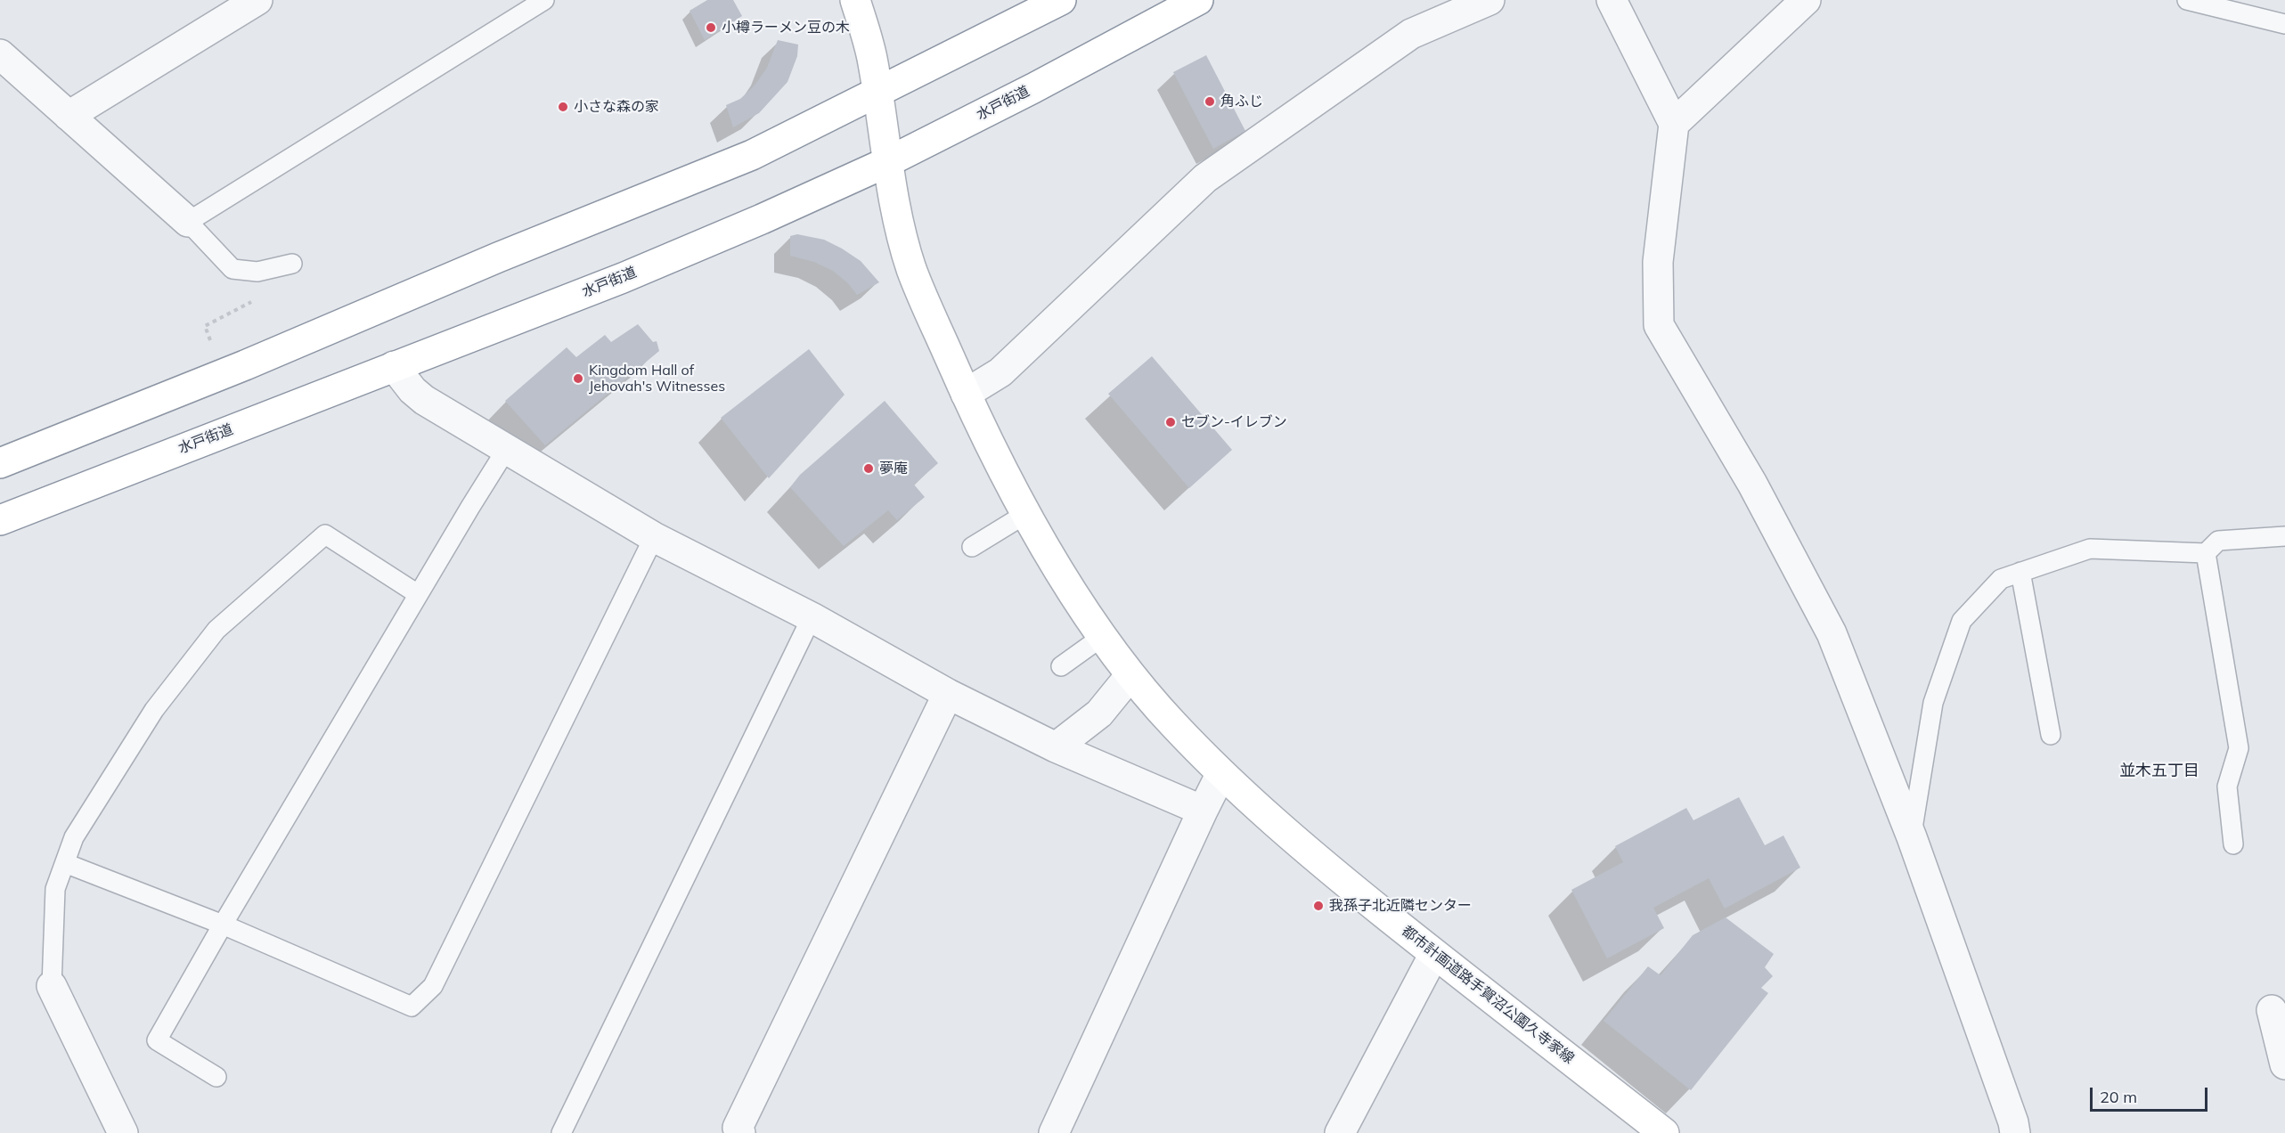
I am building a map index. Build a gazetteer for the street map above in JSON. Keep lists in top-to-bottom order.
{
  "streets": {
    "main road": ["水戸街道", "都市計画道路手賀沼公園久寺家線"]
  },
  "crossings": [
    ["水戸街道", "都市計画道路手賀沼公園久寺家線"]
  ],
  "districts": ["並木五丁目"],
  "places": [
    "小樽ラーメン豆の木",
    "角ふじ",
    "小さな森の家",
    "Kingdom Hall of Jehovah's Witnesses",
    "セブン-イレブン",
    "夢庵",
    "我孫子北近隣センター"
  ],
  "scale_bar": "20 m"
}
